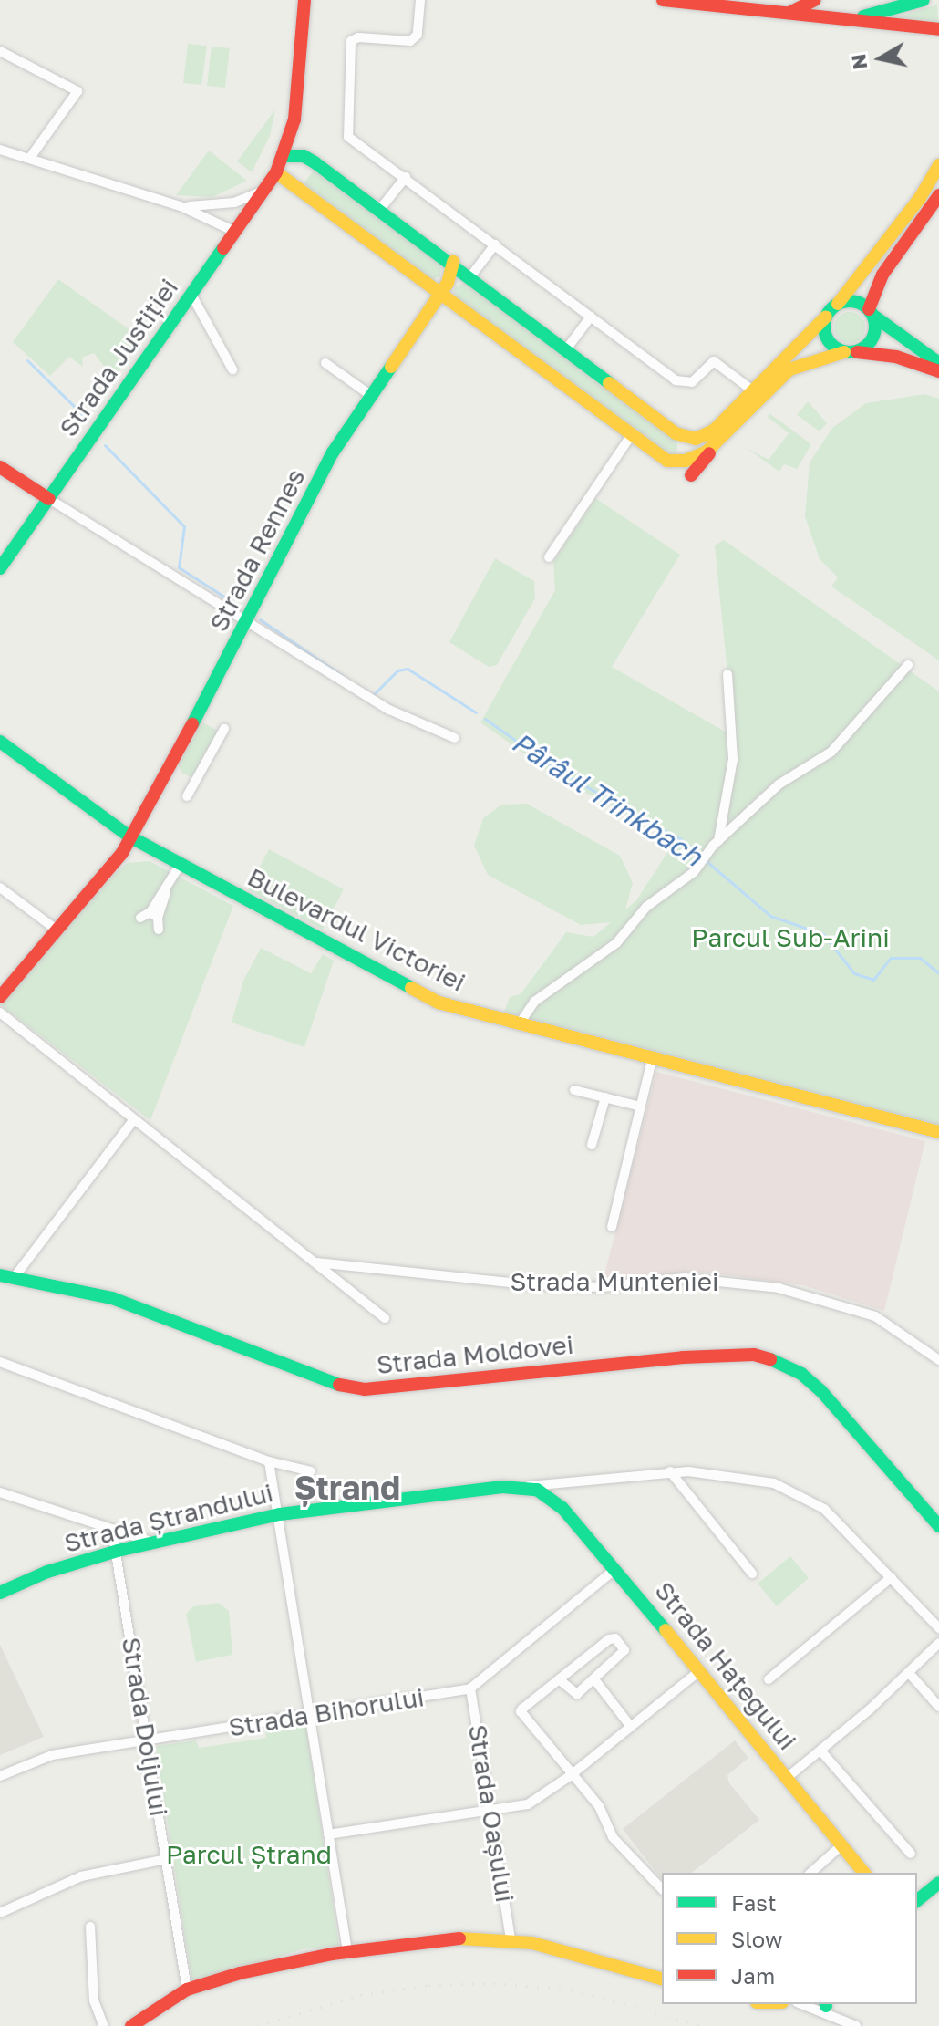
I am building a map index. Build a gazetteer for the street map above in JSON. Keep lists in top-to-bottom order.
{
  "streets": {
    "street": [
      "Strada Justiției",
      "Strada Rennes",
      "Bulevardul Victoriei",
      "Strada Munteniei",
      "Strada Moldovei",
      "Strada Ștrandului",
      "Strada Hațegului",
      "Strada Bihorului",
      "Strada Doljului",
      "Strada Oașului"
    ]
  },
  "crossings": [
    ["Strada Rennes", "Bulevardul Victoriei"],
    ["Strada Ștrandului", "Strada Hațegului"],
    ["Strada Ștrandului", "Strada Doljului"],
    ["Strada Bihorului", "Strada Doljului"],
    ["Strada Bihorului", "Strada Oașului"]
  ],
  "districts": ["Ștrand"],
  "water": ["Pârâul Trinkbach"],
  "parks": ["Parcul Sub-Arini", "Parcul Ștrand"],
  "legend": ["Fast", "Slow", "Jam"],
  "north": "left"
}
